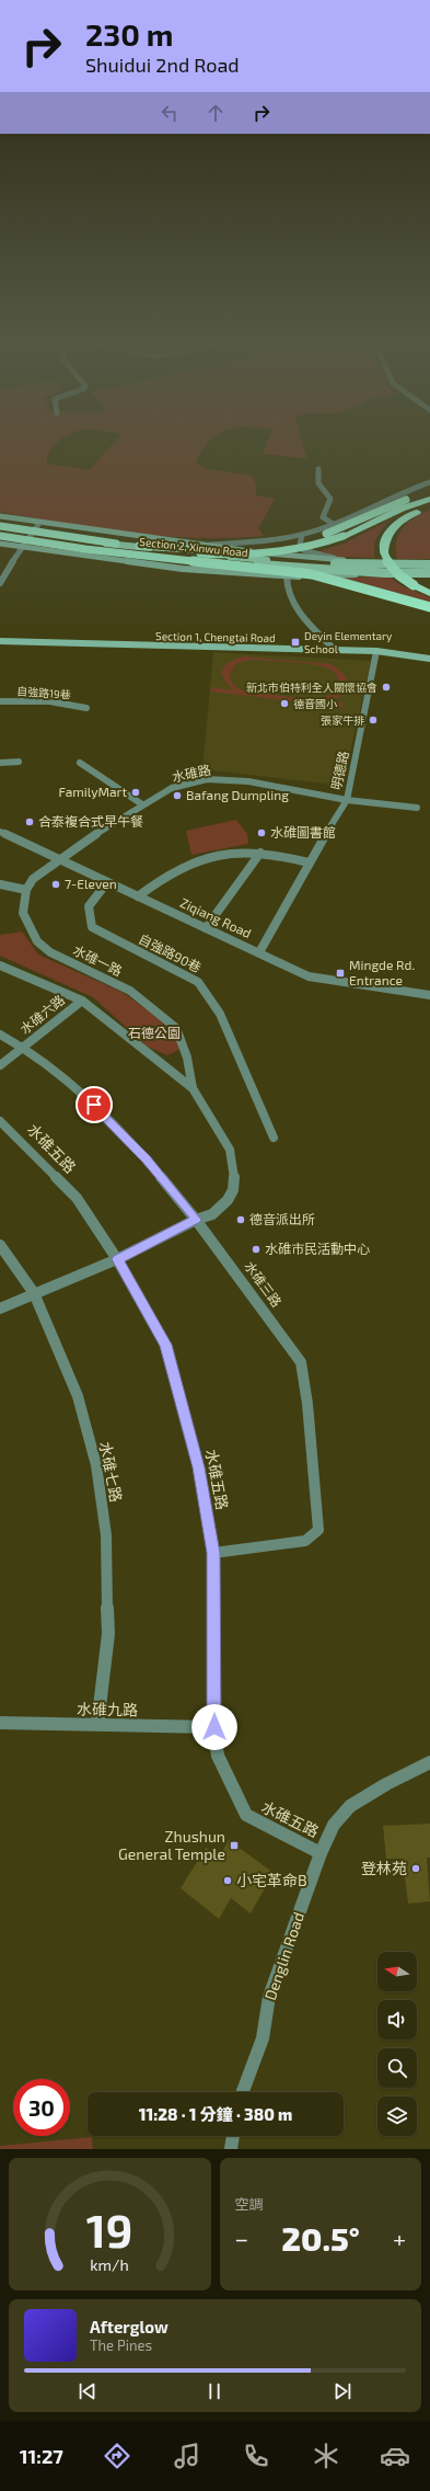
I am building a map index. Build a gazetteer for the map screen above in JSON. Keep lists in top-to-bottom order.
{
  "streets": {
    "main road": ["Section 2, Xinwu Road", "Section 1, Chengtai Road"],
    "street": [
      "自強路19巷",
      "明德路",
      "水碓路",
      "Ziqiang Road",
      "自強路90巷",
      "水碓一路",
      "水碓六路",
      "水碓五路",
      "水碓三路",
      "水碓七路",
      "水碓九路",
      "Denglin Road"
    ]
  },
  "crossings": [
    ["Section 1, Chengtai Road", "明德路"],
    ["明德路", "水碓路"],
    ["明德路", "Ziqiang Road"],
    ["水碓路", "Ziqiang Road"],
    ["Ziqiang Road", "自強路90巷"],
    ["水碓一路", "水碓六路"],
    ["水碓一路", "水碓五路"],
    ["水碓一路", "水碓三路"],
    ["水碓一路", "水碓七路"],
    ["水碓六路", "水碓三路"],
    ["水碓五路", "水碓三路"],
    ["水碓五路", "水碓九路"],
    ["水碓五路", "Denglin Road"],
    ["水碓七路", "水碓九路"]
  ],
  "parks": ["石德公園"],
  "places": {
    "transit": ["Deyin Elementary School", "Mingde Rd. Entrance", "Zhushun General Temple"],
    "other": [
      "新北市伯特利全人關懷協會",
      "德音國小",
      "張家牛排",
      "FamilyMart",
      "Bafang Dumpling",
      "合泰複合式早午餐",
      "水碓圖書館",
      "7-Eleven",
      "德音派出所",
      "水碓市民活動中心",
      "登林苑",
      "小宅革命B"
    ]
  },
  "north": "left",
  "page": {
    "turn": ["230 m", "Shuidui 2nd Road"],
    "limit": "30",
    "trip": "11:28 · 1 分鐘 · 380 m",
    "tile": "空調",
    "heat": ["−", "20.5°", "+"],
    "song": ["Afterglow", "The Pines"],
    "tabs": "11:27",
    "gauge": ["19", "km/h"]
  }
}
